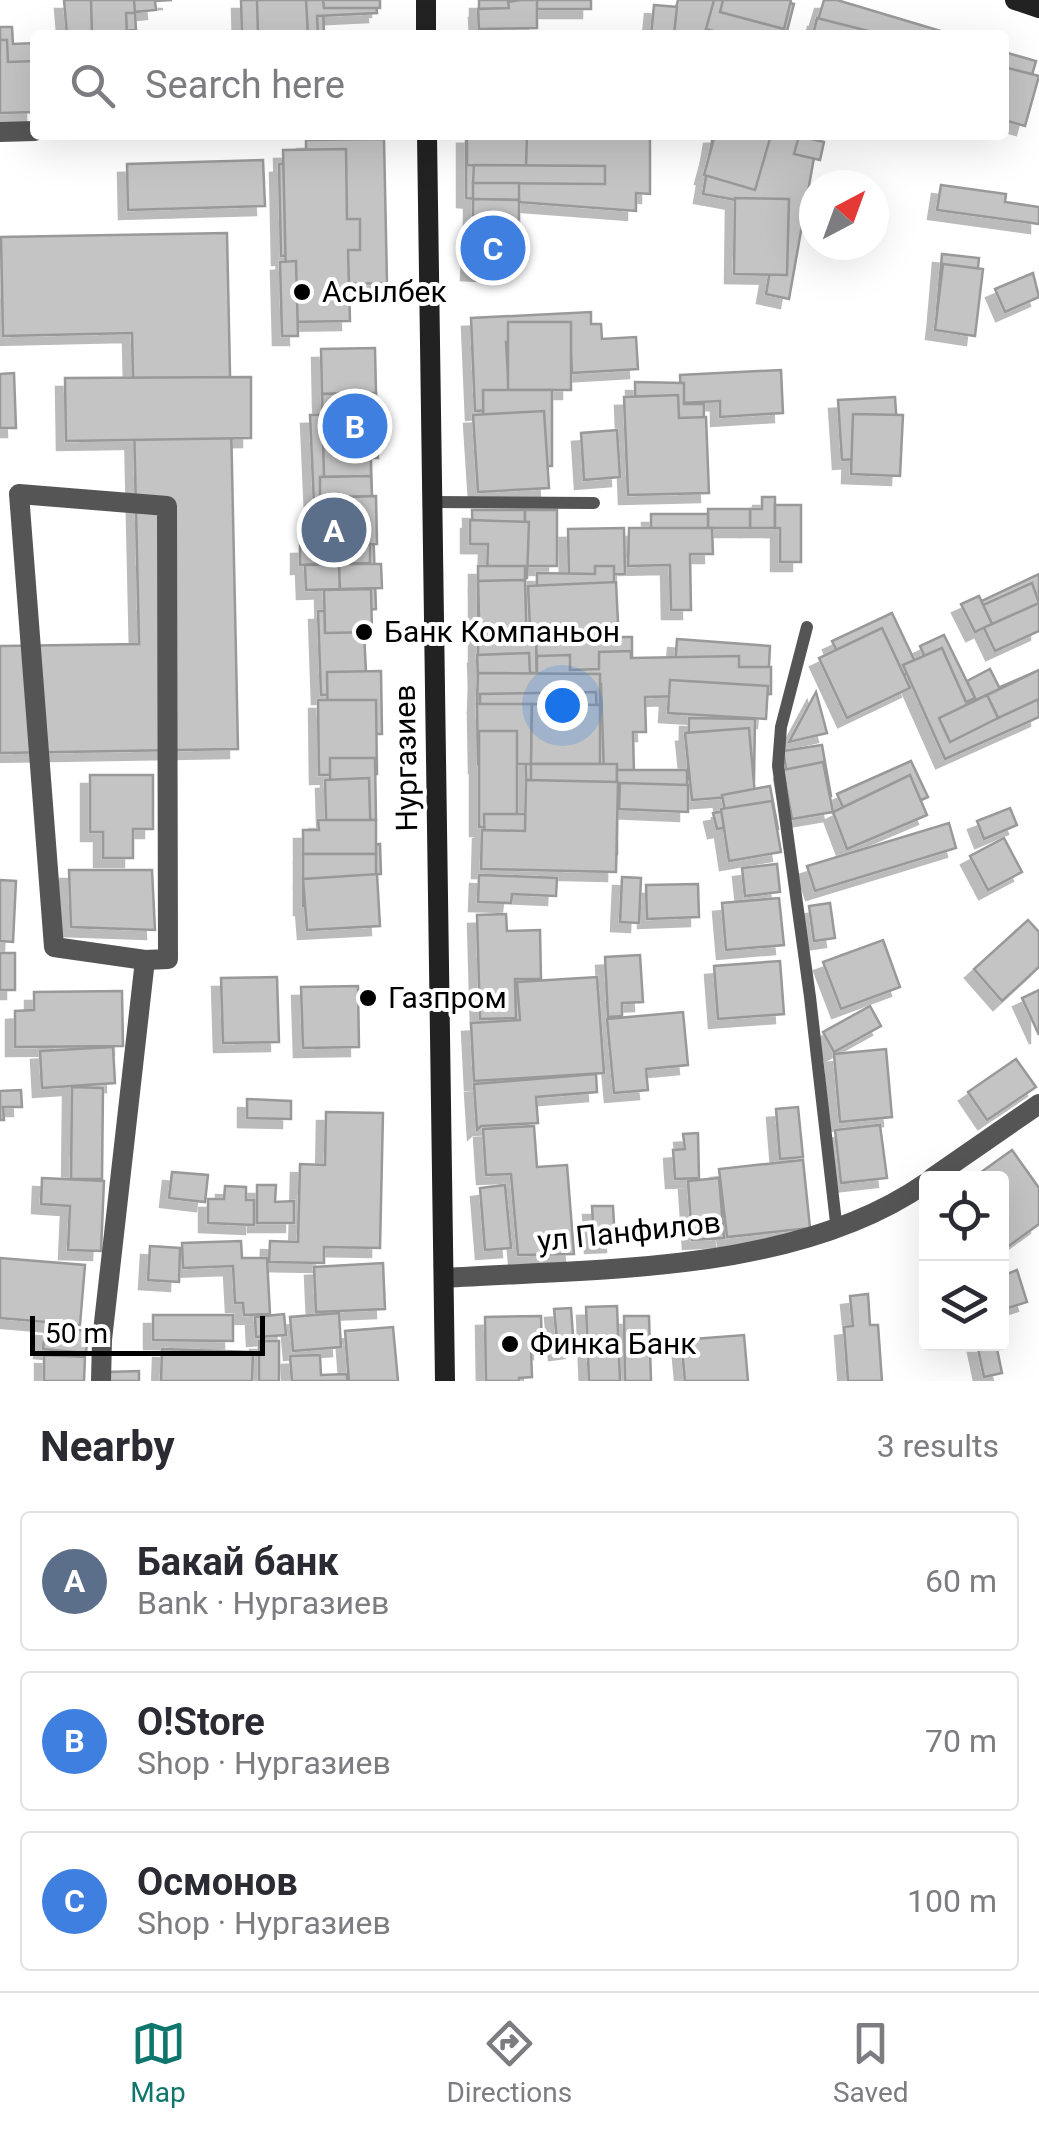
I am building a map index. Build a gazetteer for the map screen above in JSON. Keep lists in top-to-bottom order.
{
  "streets": {
    "main road": ["Нургазиев"],
    "street": ["ул Панфилов"]
  },
  "crossings": [
    ["Нургазиев", "ул Панфилов"]
  ],
  "places": [
    "Асылбек",
    "Банк Компаньон",
    "Газпром",
    "Финка Банк"
  ],
  "scale_bar": "50 m",
  "north": "top right",
  "page": {
    "search": "Search here",
    "pins": ["C", "B", "A"],
    "scale": "50 m",
    "heading": ["Nearby", "3 results"],
    "list": [
      {
        "mark": "A",
        "name": "Бакай банк",
        "note": "Bank · Нургазиев",
        "value": "60 m"
      },
      {
        "mark": "B",
        "name": "O!Store",
        "note": "Shop · Нургазиев",
        "value": "70 m"
      },
      {
        "mark": "C",
        "name": "Осмонов",
        "note": "Shop · Нургазиев",
        "value": "100 m"
      }
    ],
    "nav": ["Map", "Directions", "Saved"]
  }
}
